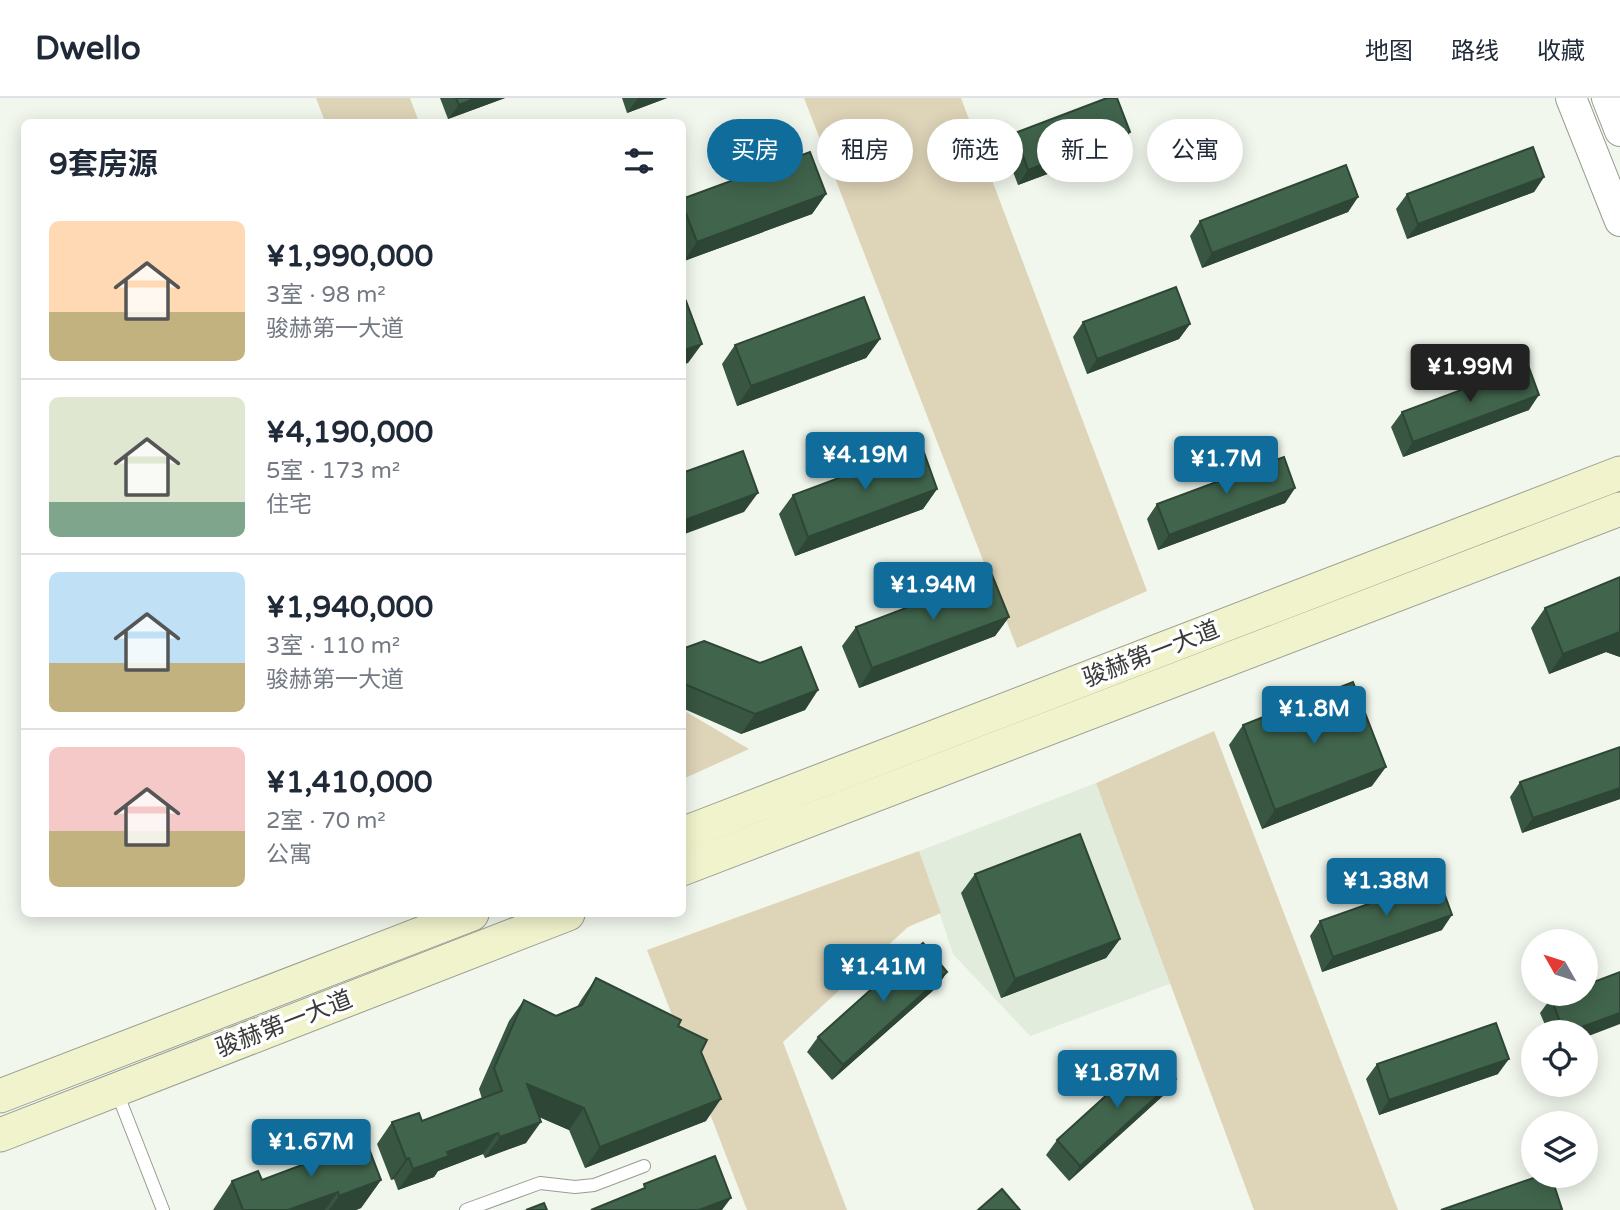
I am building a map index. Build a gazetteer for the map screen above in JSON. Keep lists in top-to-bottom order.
{
  "streets": {
    "main road": ["骏赫第一大道"]
  },
  "north": "top left",
  "page": {
    "header": "Dwello",
    "nav": ["地图", "路线", "收藏"],
    "chip": [
      "买房",
      "租房",
      "筛选",
      "新上",
      "公寓"
    ],
    "heading": "9套房源",
    "list": [
      {
        "name": "¥1,990,000",
        "note": "3室 · 98 m² · 骏赫第一大道"
      },
      {
        "name": "¥4,190,000",
        "note": "5室 · 173 m² · 住宅"
      },
      {
        "name": "¥1,940,000",
        "note": "3室 · 110 m² · 骏赫第一大道"
      },
      {
        "name": "¥1,410,000",
        "note": "2室 · 70 m² · 公寓"
      }
    ],
    "price": [
      "¥1.99M",
      "¥4.19M",
      "¥1.7M",
      "¥1.94M",
      "¥1.8M",
      "¥1.38M",
      "¥1.41M",
      "¥1.87M",
      "¥1.67M"
    ]
  }
}
